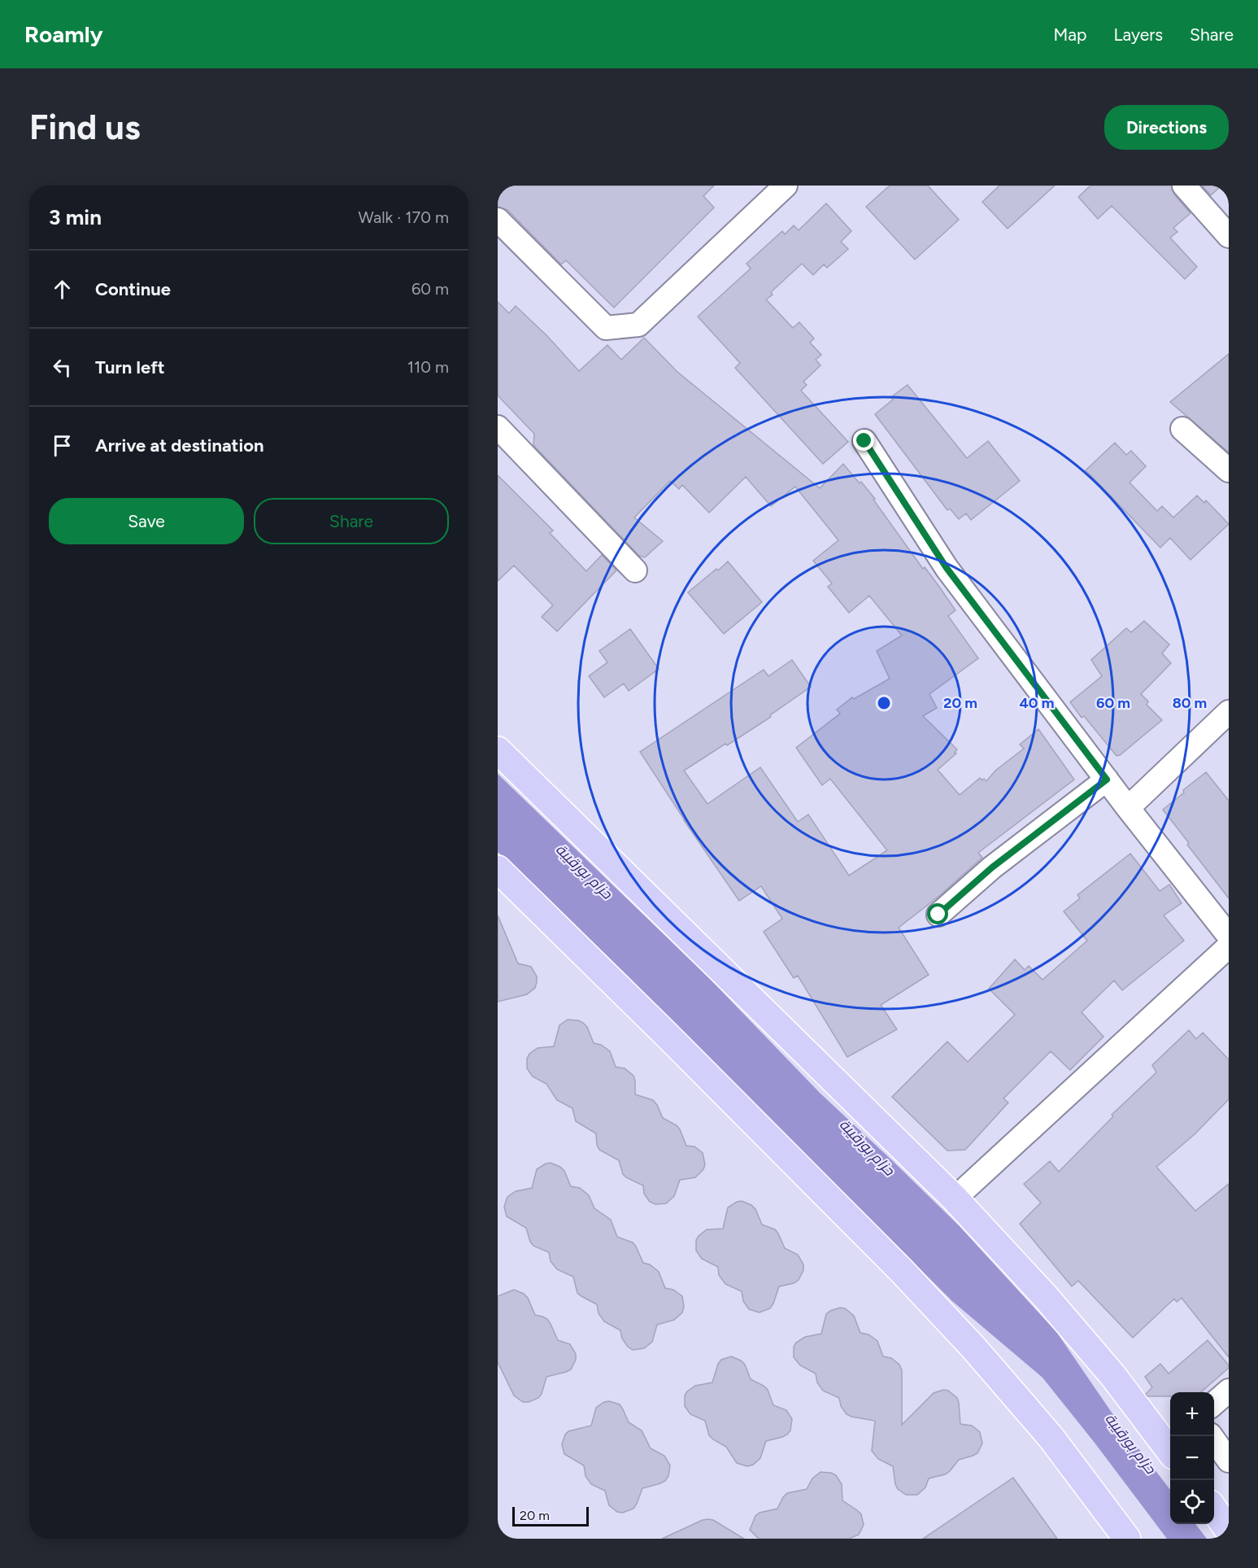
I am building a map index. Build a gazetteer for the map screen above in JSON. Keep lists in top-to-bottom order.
{
  "water": ["حزام بورقيبة"],
  "scale_bar": "20 m",
  "page": {
    "header": "Roamly",
    "nav": ["Map", "Layers", "Share"],
    "buttons": [
      "Directions",
      ["Save", "Share"]
    ],
    "title": "Find us",
    "heading": ["3 min", "Walk · 170 m"],
    "list": [
      ["Continue", "60 m"],
      ["Turn left", "110 m"],
      "Arrive at destination"
    ],
    "map_buttons": ["+", "−"],
    "scale": "20 m"
  },
  "rings": [
    "20 m",
    "40 m",
    "60 m",
    "80 m"
  ]
}
